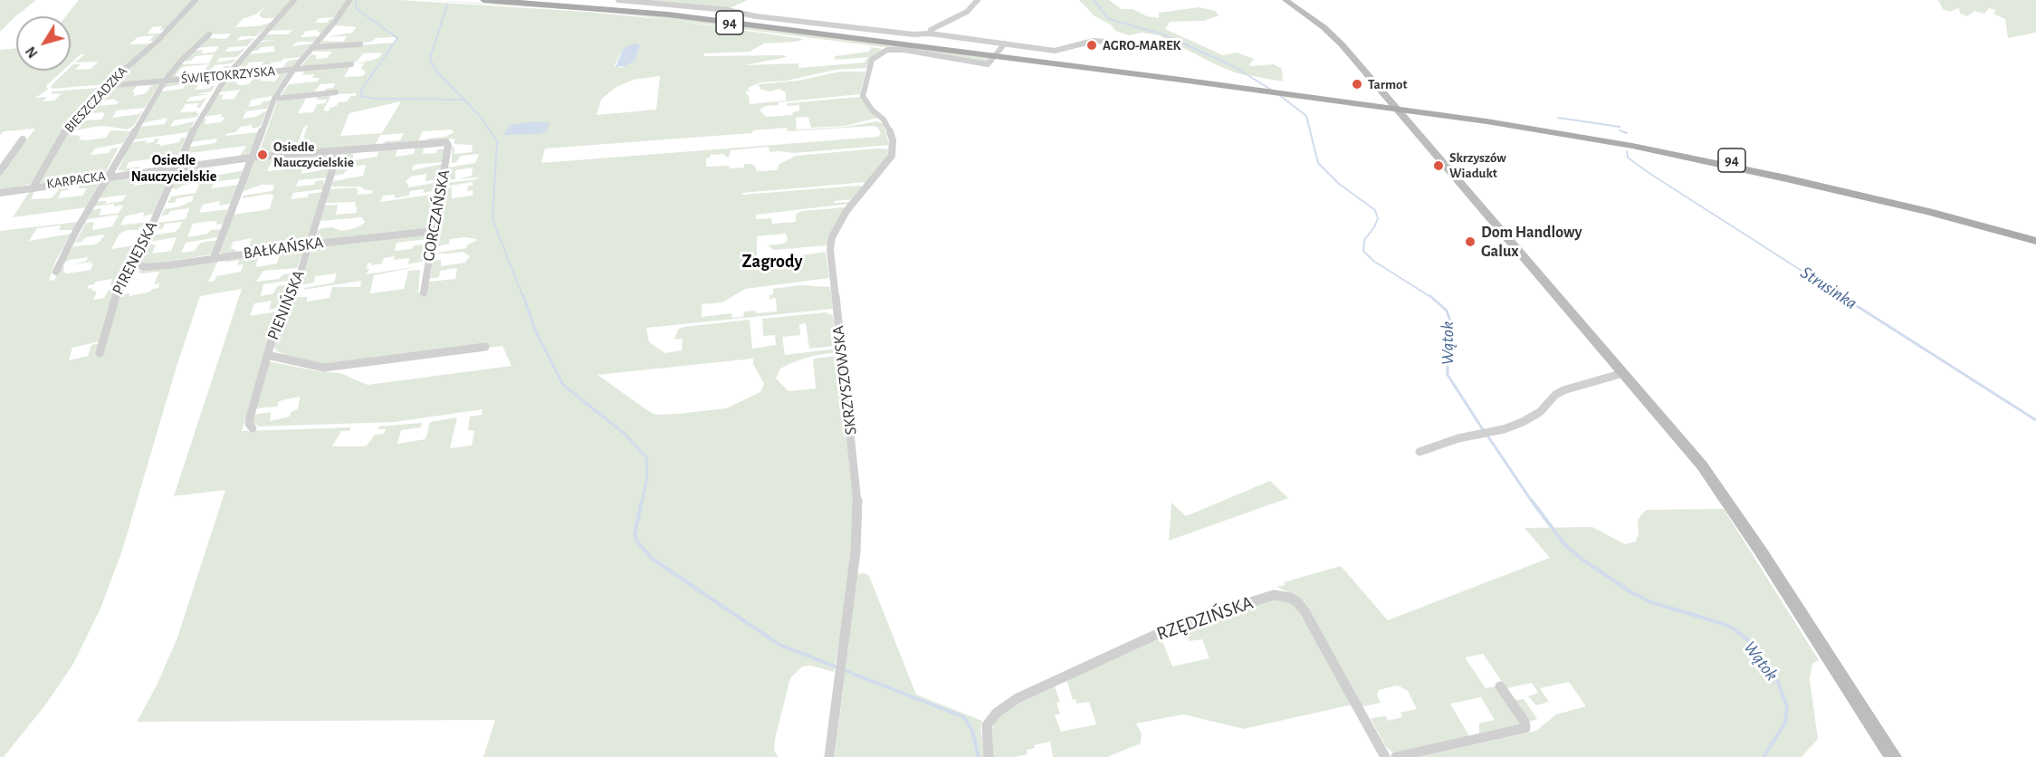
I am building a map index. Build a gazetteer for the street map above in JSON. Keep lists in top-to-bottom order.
{
  "streets": {
    "main road": ["94"],
    "street": [
      "ŚWIĘTOKRZYSKA",
      "BIESZCZADZKA",
      "KARPACKA",
      "GORCZAŃSKA",
      "BAŁKAŃSKA",
      "PIRENEJSKA",
      "PIENIŃSKA",
      "SKRZYSZOWSKA",
      "RZĘDZIŃSKA"
    ]
  },
  "crossings": [
    ["ŚWIĘTOKRZYSKA", "BIESZCZADZKA"],
    ["ŚWIĘTOKRZYSKA", "PIRENEJSKA"],
    ["BIESZCZADZKA", "KARPACKA"],
    ["KARPACKA", "GORCZAŃSKA"],
    ["KARPACKA", "PIRENEJSKA"],
    ["KARPACKA", "PIENIŃSKA"],
    ["GORCZAŃSKA", "BAŁKAŃSKA"],
    ["BAŁKAŃSKA", "PIRENEJSKA"],
    ["BAŁKAŃSKA", "PIENIŃSKA"]
  ],
  "districts": ["Osiedle Nauczycielskie", "Zagrody"],
  "water": ["Strusinka", "Wątok"],
  "places": [
    "AGRO-MAREK",
    "Tarmot",
    "Osiedle Nauczycielskie",
    "Skrzyszów Wiadukt",
    "Dom Handlowy Galux"
  ],
  "north": "bottom left"
}
